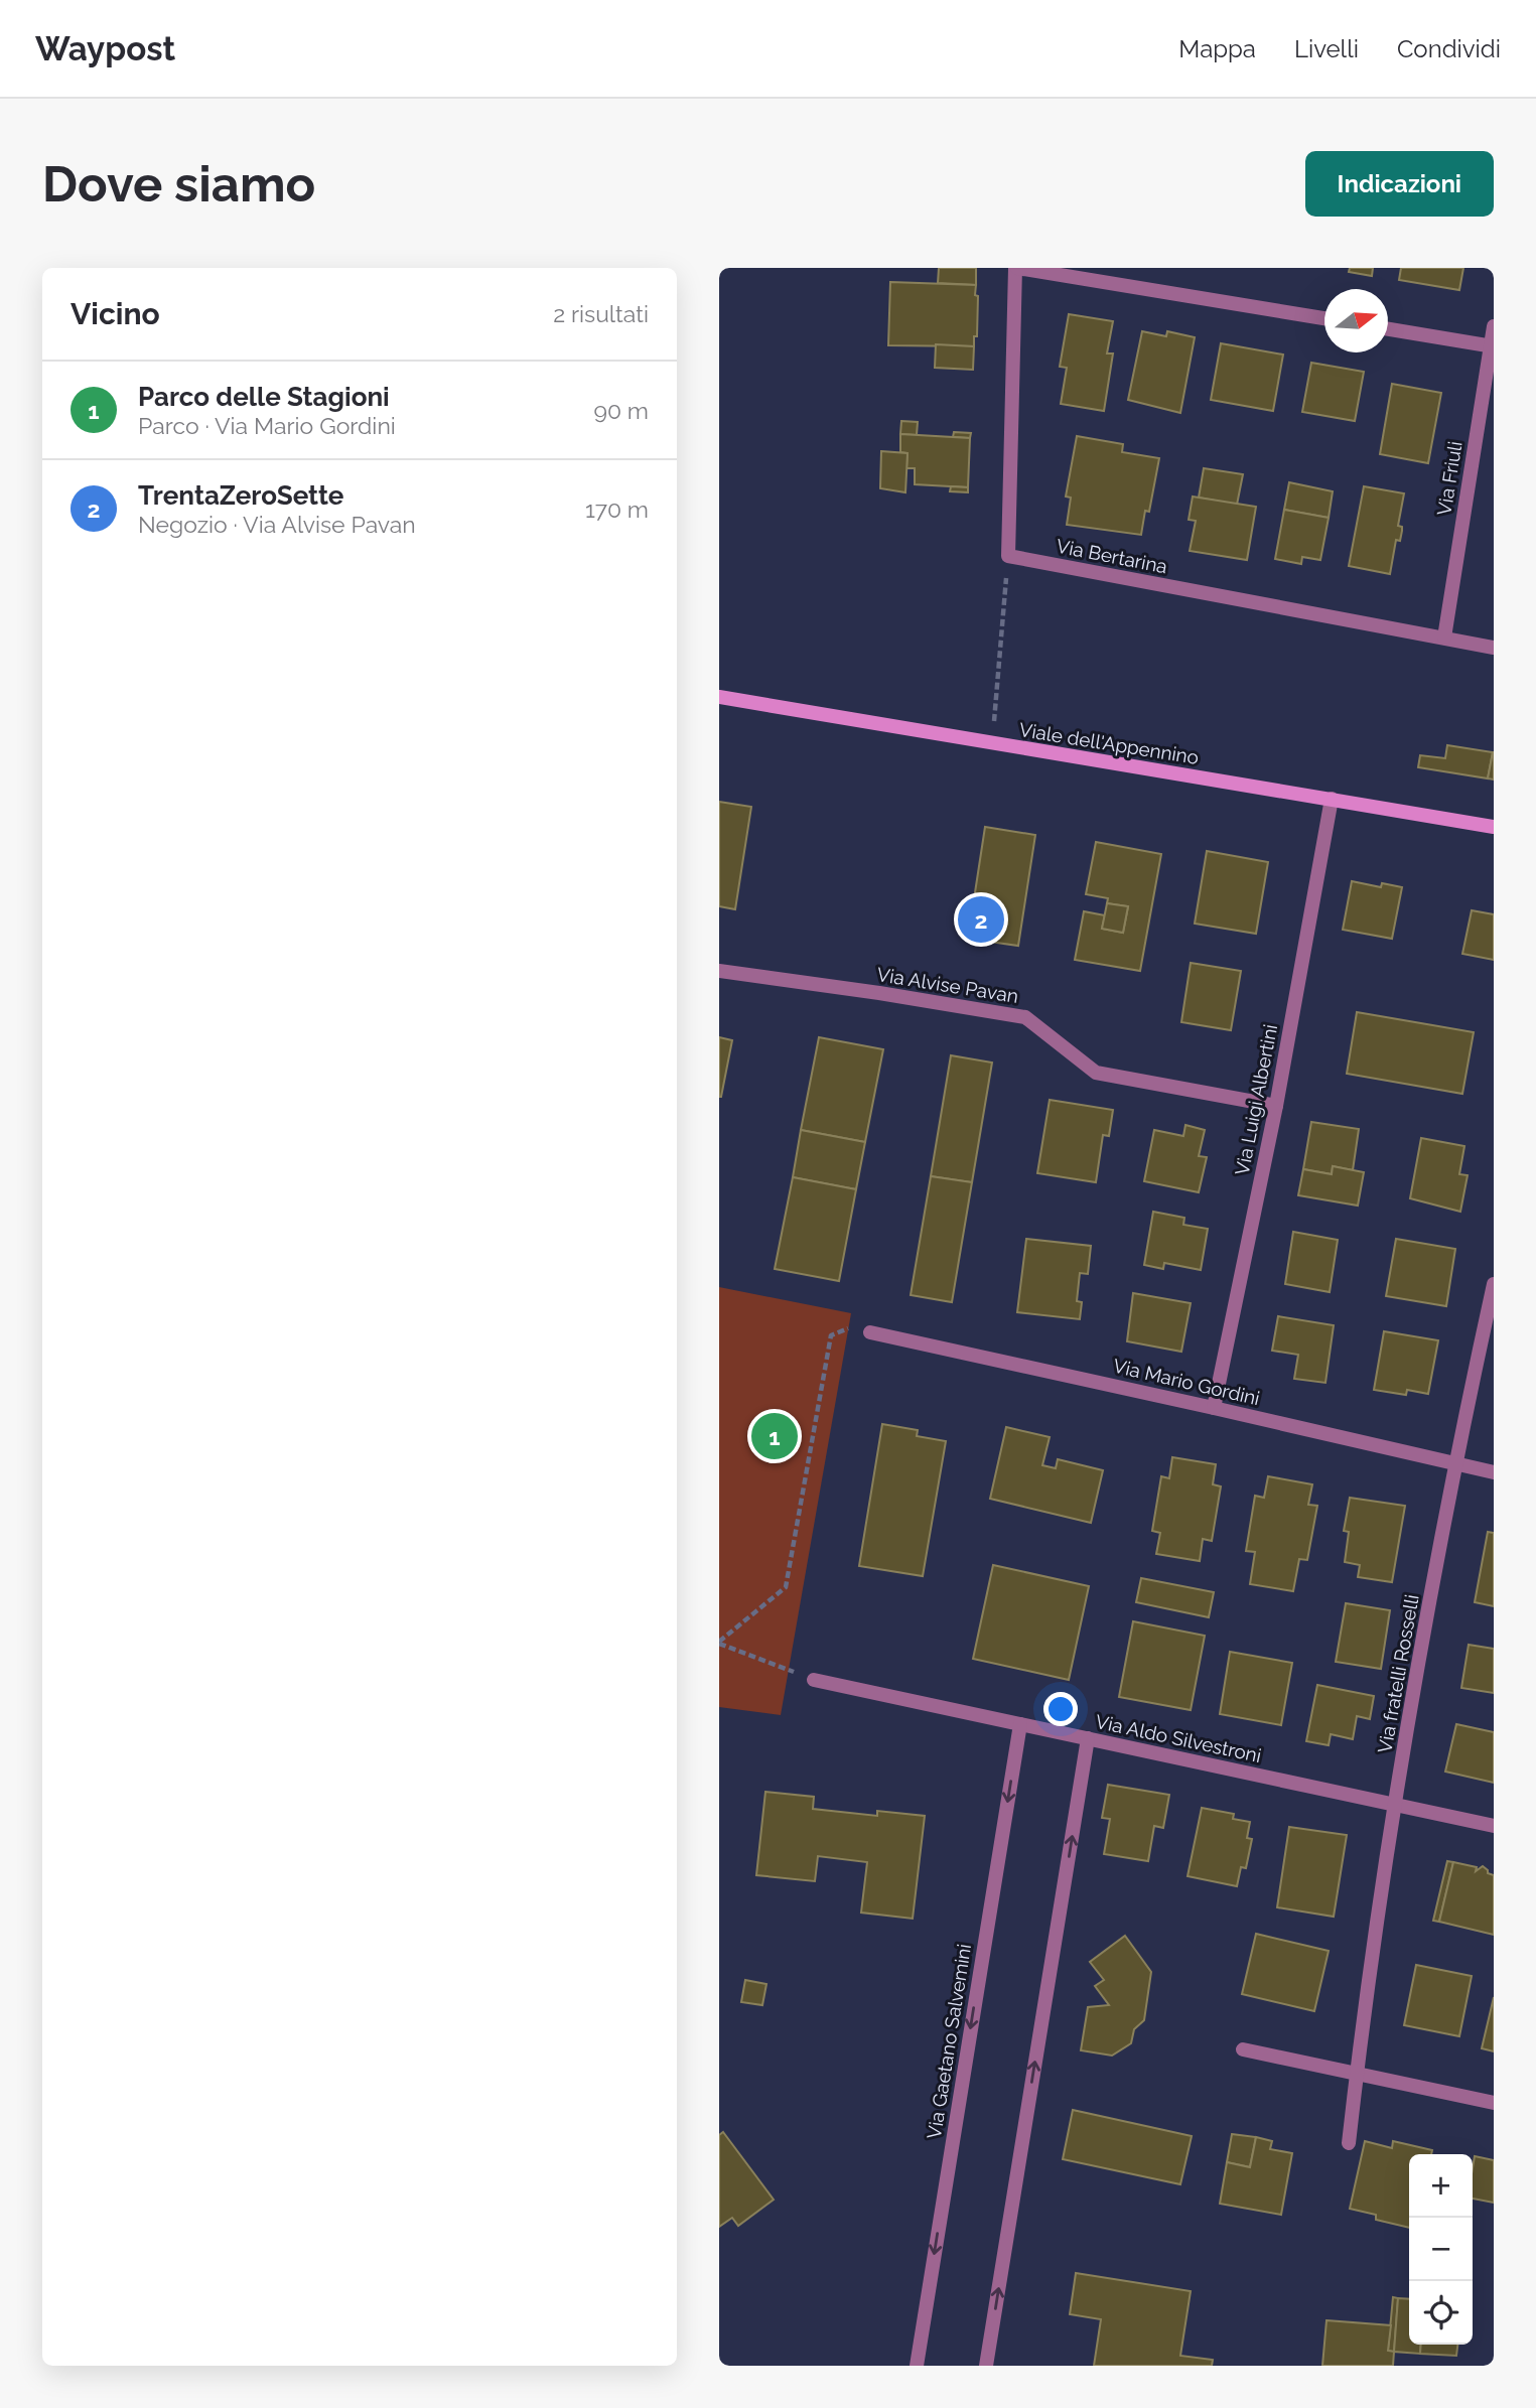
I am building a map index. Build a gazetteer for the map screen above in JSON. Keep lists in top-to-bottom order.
{
  "streets": {
    "main road": ["Viale dell'Appennino"],
    "street": [
      "Via Friuli",
      "Via Bertarina",
      "Via Alvise Pavan",
      "Via Luigi Albertini",
      "Via Mario Gordini",
      "Via fratelli Rosselli",
      "Via Aldo Silvestroni",
      "Via Gaetano Salvemini"
    ]
  },
  "crossings": [
    ["Via Friuli", "Via Bertarina"],
    ["Viale dell'Appennino", "Via Luigi Albertini"],
    ["Via Alvise Pavan", "Via Luigi Albertini"],
    ["Via Luigi Albertini", "Via Mario Gordini"],
    ["Via Mario Gordini", "Via fratelli Rosselli"],
    ["Via fratelli Rosselli", "Via Aldo Silvestroni"],
    ["Via Aldo Silvestroni", "Via Gaetano Salvemini"]
  ],
  "north": "right",
  "page": {
    "header": "Waypost",
    "nav": ["Mappa", "Livelli", "Condividi"],
    "buttons": "Indicazioni",
    "title": "Dove siamo",
    "heading": ["Vicino", "2 risultati"],
    "list": [
      {
        "mark": "1",
        "name": "Parco delle Stagioni",
        "note": "Parco · Via Mario Gordini",
        "value": "90 m"
      },
      {
        "mark": "2",
        "name": "TrentaZeroSette",
        "note": "Negozio · Via Alvise Pavan",
        "value": "170 m"
      }
    ],
    "pins": ["2", "1"],
    "map_buttons": ["+", "−"]
  }
}
